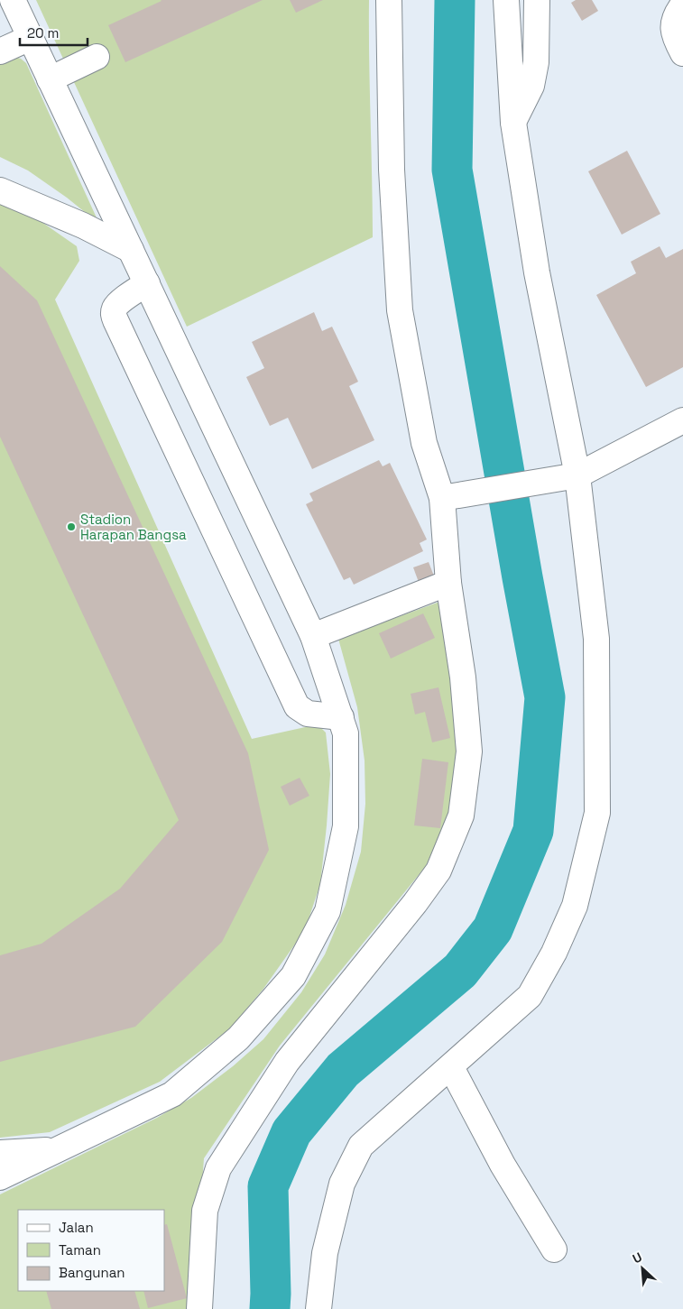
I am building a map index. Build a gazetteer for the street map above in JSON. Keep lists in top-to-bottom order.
{
  "places": ["Stadion Harapan Bangsa"],
  "legend": ["Jalan", "Taman", "Bangunan"],
  "scale_bar": "20 m",
  "north": "top left"
}
